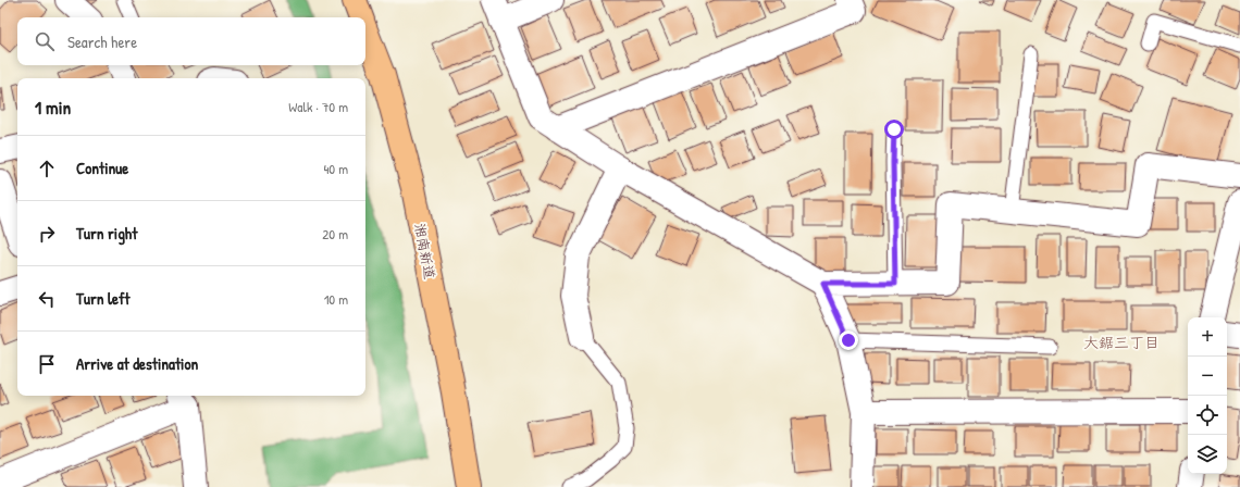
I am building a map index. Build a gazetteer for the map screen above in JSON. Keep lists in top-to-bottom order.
{
  "streets": {
    "main road": ["湘南新道"]
  },
  "districts": ["大鋸三丁目"],
  "page": {
    "search": "Search here",
    "heading": ["1 min", "Walk · 70 m"],
    "list": [
      ["Continue", "40 m"],
      ["Turn right", "20 m"],
      ["Turn left", "10 m"],
      "Arrive at destination"
    ],
    "map_buttons": ["+", "−"]
  }
}
